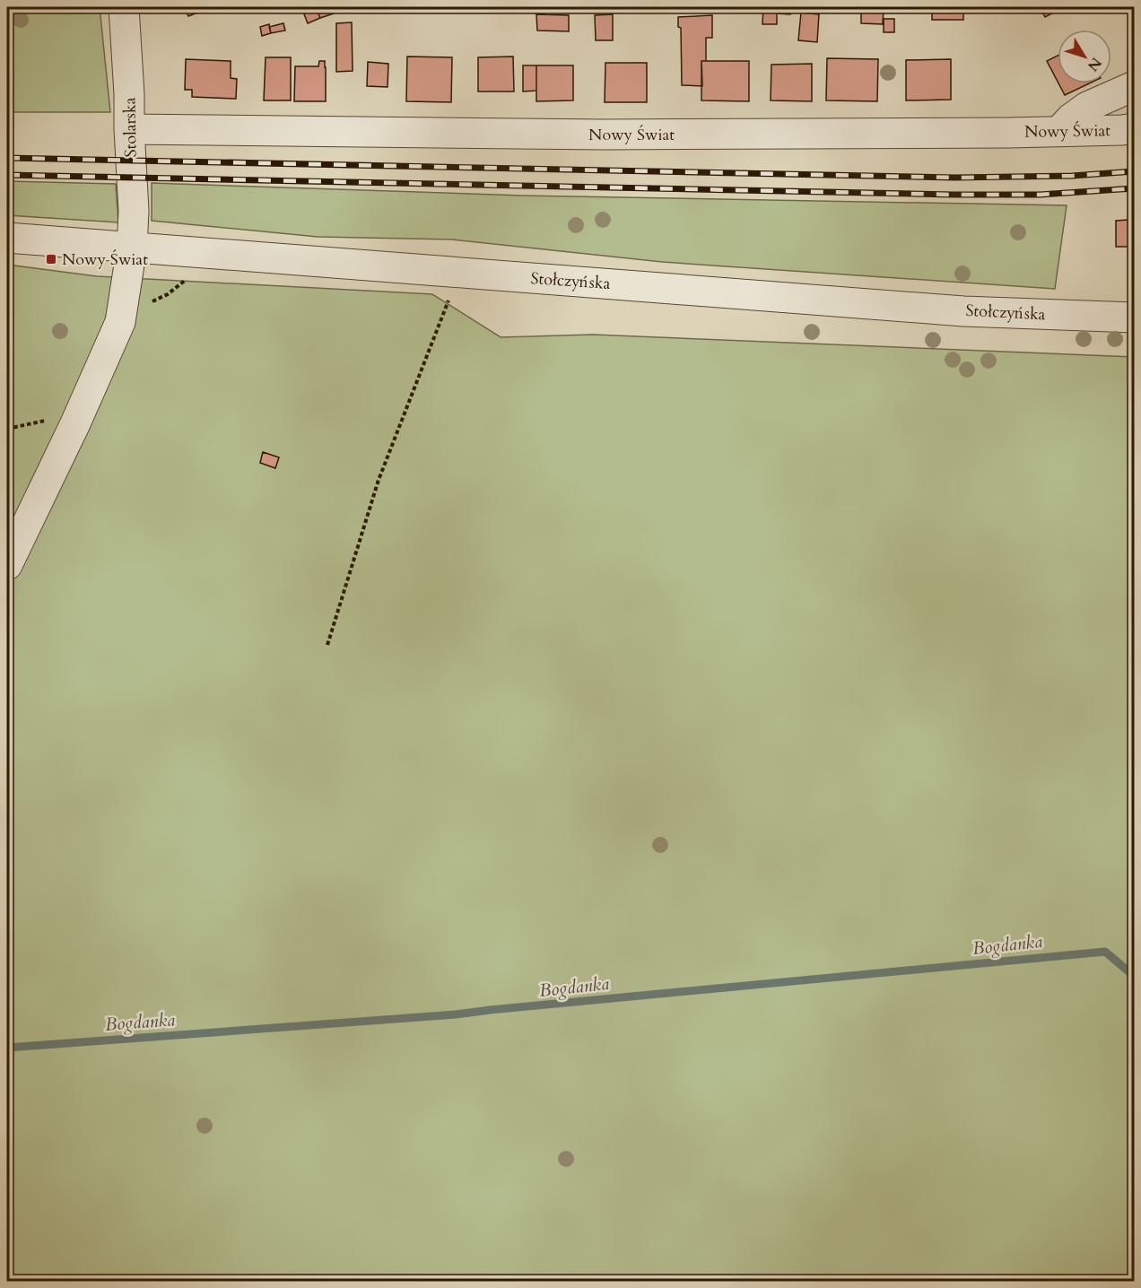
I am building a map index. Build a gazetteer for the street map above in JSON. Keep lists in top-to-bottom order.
{
  "streets": {
    "street": ["Stolarska", "Nowy Świat", "Stołczyńska"]
  },
  "crossings": [
    ["Stolarska", "Nowy Świat"],
    ["Stolarska", "Stołczyńska"]
  ],
  "water": ["Bogdanka"],
  "places": {
    "transit": ["Nowy Świat"]
  },
  "north": "bottom right"
}
